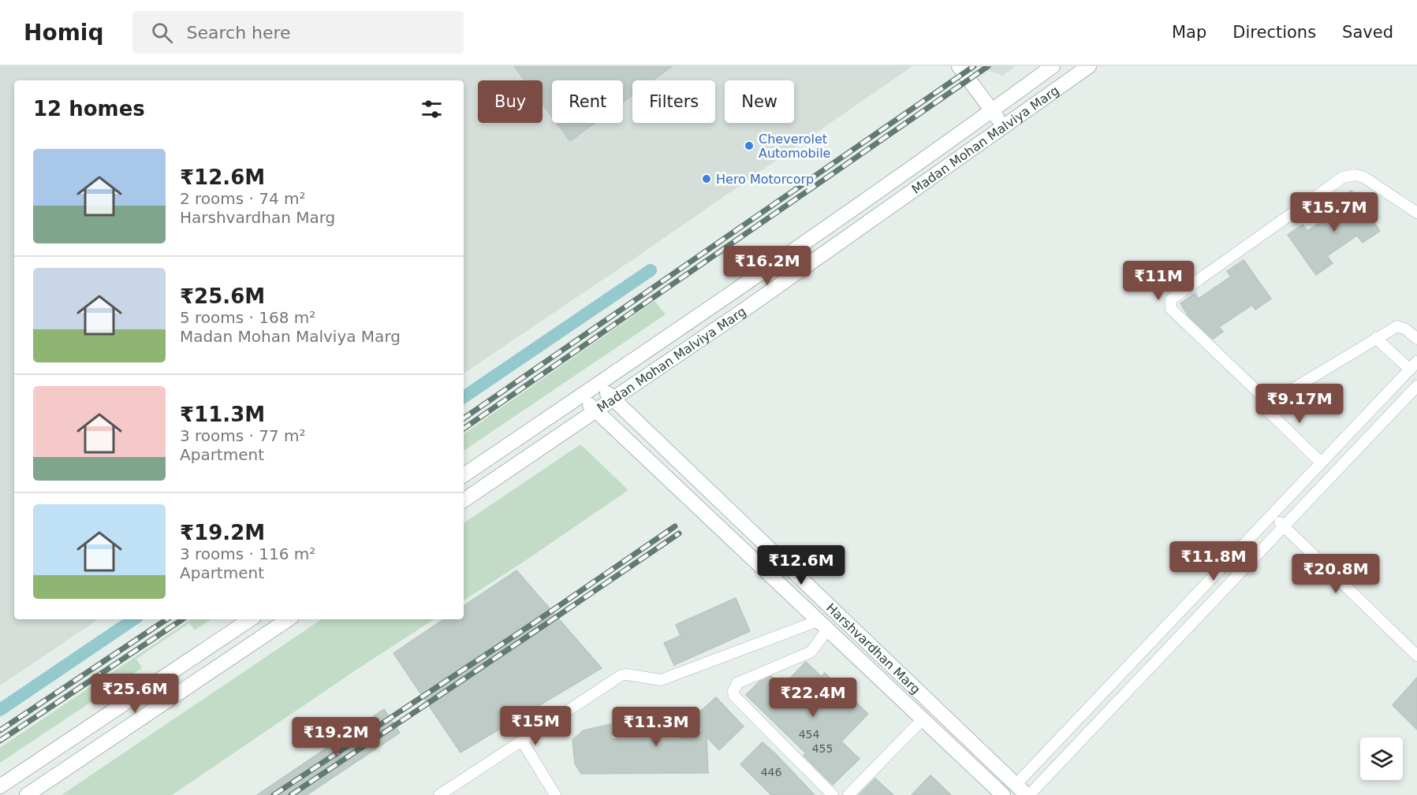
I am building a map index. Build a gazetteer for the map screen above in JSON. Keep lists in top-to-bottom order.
{
  "streets": {
    "main road": ["Madan Mohan Malviya Marg", "Harshvardhan Marg"]
  },
  "crossings": [
    ["Madan Mohan Malviya Marg", "Harshvardhan Marg"]
  ],
  "places": ["Cheverolet Automobile", "Hero Motorcorp"],
  "house_numbers": ["454", "455", "446"],
  "page": {
    "header": "Homiq",
    "search": "Search here",
    "nav": ["Map", "Directions", "Saved"],
    "chip": [
      "Buy",
      "Rent",
      "Filters",
      "New"
    ],
    "heading": "12 homes",
    "list": [
      {
        "name": "₹12.6M",
        "note": "2 rooms · 74 m² · Harshvardhan Marg"
      },
      {
        "name": "₹25.6M",
        "note": "5 rooms · 168 m² · Madan Mohan Malviya Marg"
      },
      {
        "name": "₹11.3M",
        "note": "3 rooms · 77 m² · Apartment"
      },
      {
        "name": "₹19.2M",
        "note": "3 rooms · 116 m² · Apartment"
      }
    ],
    "price": [
      "₹15.7M",
      "₹16.2M",
      "₹11M",
      "₹9.17M",
      "₹11.8M",
      "₹12.6M",
      "₹20.8M",
      "₹25.6M",
      "₹22.4M",
      "₹15M",
      "₹11.3M",
      "₹19.2M"
    ]
  }
}
